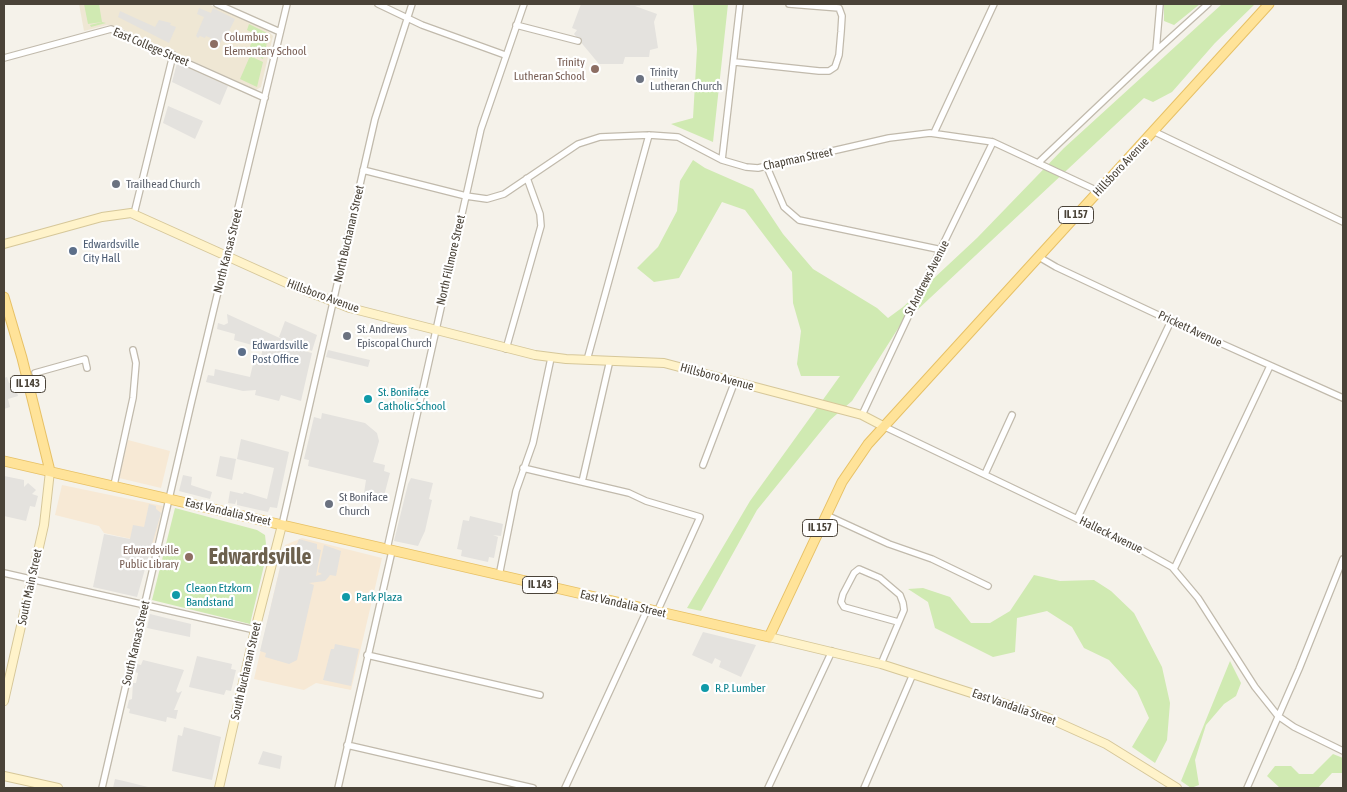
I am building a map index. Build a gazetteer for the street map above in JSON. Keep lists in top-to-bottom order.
{
  "streets": {
    "main road": [
      "Hillsboro Avenue",
      "IL 157",
      "IL 143",
      "East Vandalia Street"
    ],
    "street": [
      "East College Street",
      "Chapman Street",
      "North Buchanan Street",
      "North Kansas Street",
      "North Fillmore Street",
      "St Andrews Avenue",
      "Prickett Avenue",
      "Halleck Avenue",
      "South Main Street",
      "South Kansas Street",
      "South Buchanan Street"
    ]
  },
  "crossings": [
    ["East College Street", "North Kansas Street"],
    ["Chapman Street", "Hillsboro Avenue"],
    ["Chapman Street", "North Buchanan Street"],
    ["Chapman Street", "North Fillmore Street"],
    ["Chapman Street", "St Andrews Avenue"],
    ["Hillsboro Avenue", "IL 157"],
    ["Hillsboro Avenue", "North Buchanan Street"],
    ["Hillsboro Avenue", "North Kansas Street"],
    ["Hillsboro Avenue", "North Fillmore Street"],
    ["Hillsboro Avenue", "St Andrews Avenue"],
    ["Hillsboro Avenue", "Prickett Avenue"],
    ["Hillsboro Avenue", "Halleck Avenue"],
    ["IL 157", "East Vandalia Street"],
    ["IL 157", "Halleck Avenue"],
    ["North Buchanan Street", "East Vandalia Street"],
    ["North Buchanan Street", "South Buchanan Street"],
    ["North Kansas Street", "East Vandalia Street"],
    ["North Kansas Street", "South Kansas Street"],
    ["North Fillmore Street", "East Vandalia Street"],
    ["IL 143", "East Vandalia Street"],
    ["IL 143", "South Main Street"],
    ["East Vandalia Street", "South Main Street"],
    ["East Vandalia Street", "South Kansas Street"],
    ["East Vandalia Street", "South Buchanan Street"]
  ],
  "districts": ["Edwardsville"],
  "places": [
    "Columbus Elementary School",
    "Trinity Lutheran School",
    "Trinity Lutheran Church",
    "Trailhead Church",
    "Edwardsville City Hall",
    "St. Andrews Episcopal Church",
    "Edwardsville Post Office",
    "St. Boniface Catholic School",
    "St Boniface Church",
    "Edwardsville Public Library",
    "Cleaon Etzkorn Bandstand",
    "Park Plaza",
    "R.P. Lumber"
  ]
}
